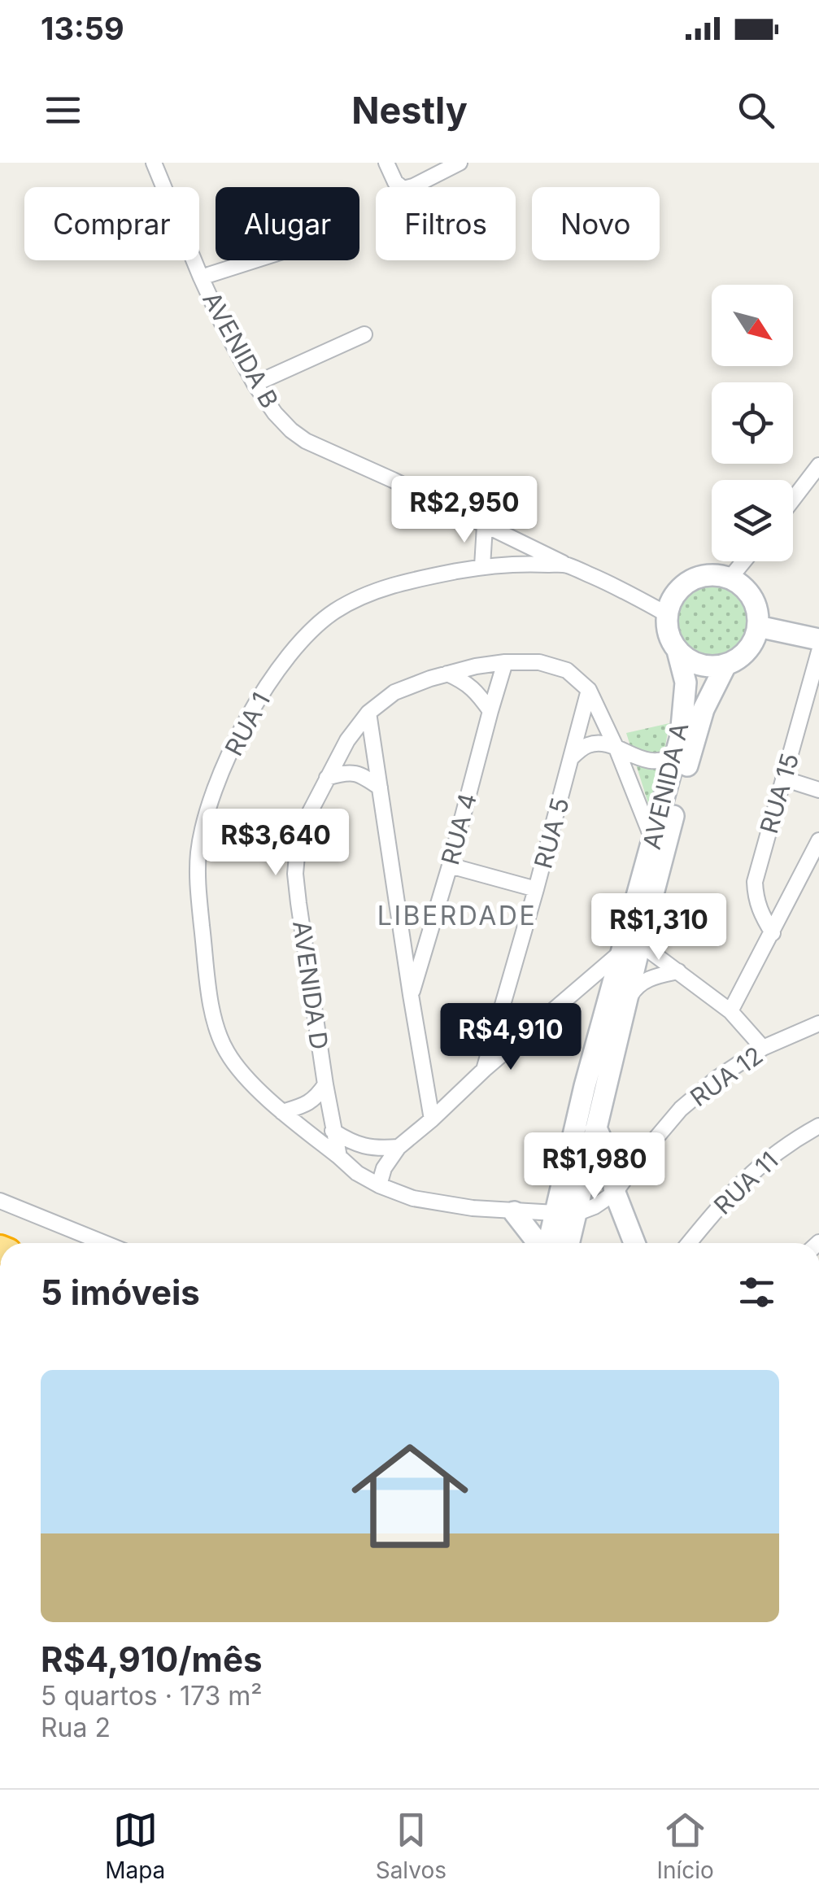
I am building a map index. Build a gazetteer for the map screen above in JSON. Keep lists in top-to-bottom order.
{
  "streets": {
    "street": [
      "AVENIDA B",
      "RUA 1",
      "AVENIDA A",
      "RUA 15",
      "RUA 4",
      "RUA 5",
      "AVENIDA D",
      "RUA 12",
      "RUA 11"
    ]
  },
  "crossings": [
    ["AVENIDA B", "RUA 1"],
    ["RUA 1", "AVENIDA A"],
    ["RUA 1", "AVENIDA D"],
    ["AVENIDA A", "RUA 12"],
    ["RUA 4", "AVENIDA D"],
    ["RUA 5", "AVENIDA D"]
  ],
  "districts": ["LIBERDADE"],
  "north": "bottom right",
  "page": {
    "status": "13:59",
    "header": "Nestly",
    "chip": [
      "Comprar",
      "Alugar",
      "Filtros",
      "Novo"
    ],
    "price": [
      "R$2,950",
      "R$3,640",
      "R$1,310",
      "R$4,910",
      "R$1,980"
    ],
    "heading": "5 imóveis",
    "list": [
      {
        "name": "R$4,910/mês",
        "note": "5 quartos · 173 m² · Rua 2"
      }
    ],
    "tabs": ["Mapa", "Salvos", "Início"]
  }
}
